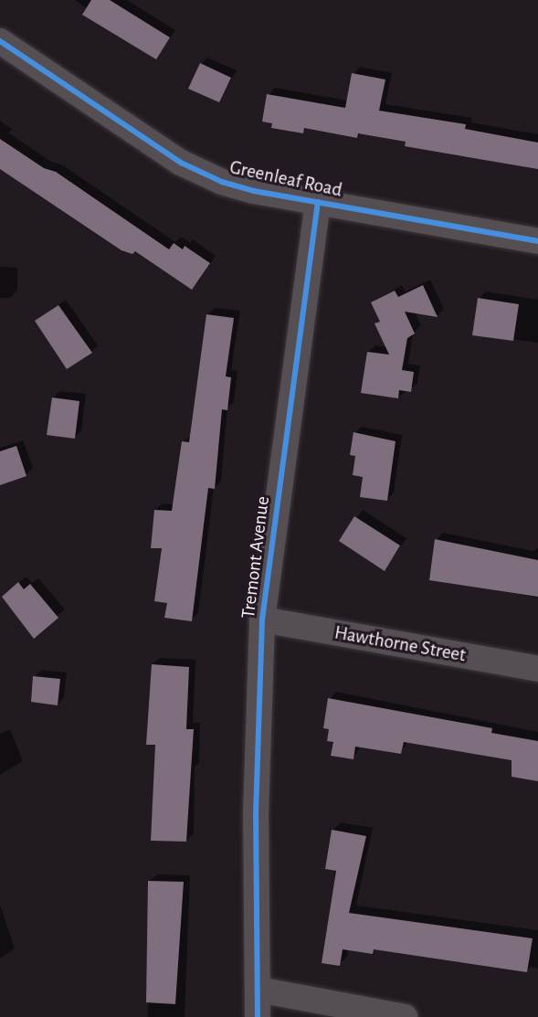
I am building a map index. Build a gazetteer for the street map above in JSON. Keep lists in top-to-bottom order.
{
  "streets": {
    "street": ["Greenleaf Road", "Tremont Avenue", "Hawthorne Street"]
  },
  "crossings": [
    ["Greenleaf Road", "Tremont Avenue"],
    ["Tremont Avenue", "Hawthorne Street"]
  ]
}
